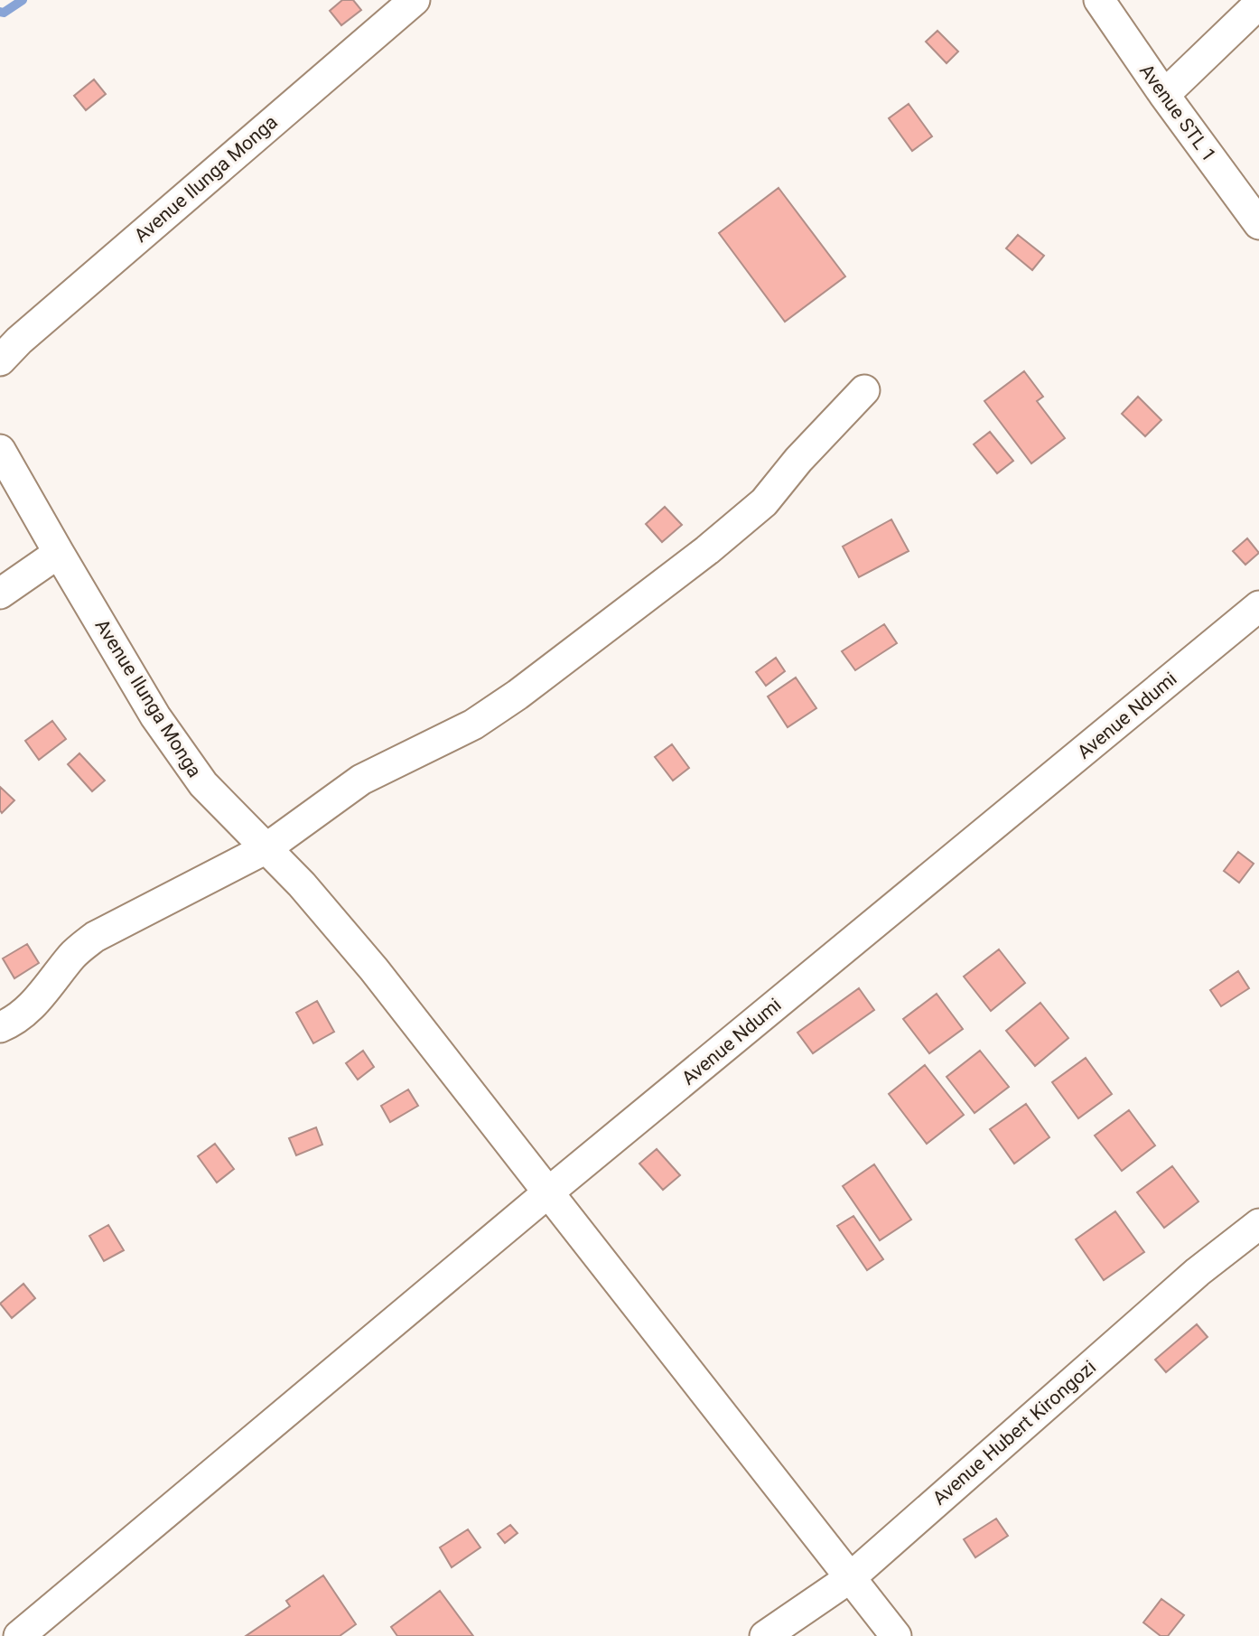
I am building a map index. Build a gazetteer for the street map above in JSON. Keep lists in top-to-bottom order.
{
  "streets": {
    "street": [
      "Avenue STL 1",
      "Avenue Ilunga Monga",
      "Avenue Ndumi",
      "Avenue Hubert Kirongozi"
    ]
  }
}
